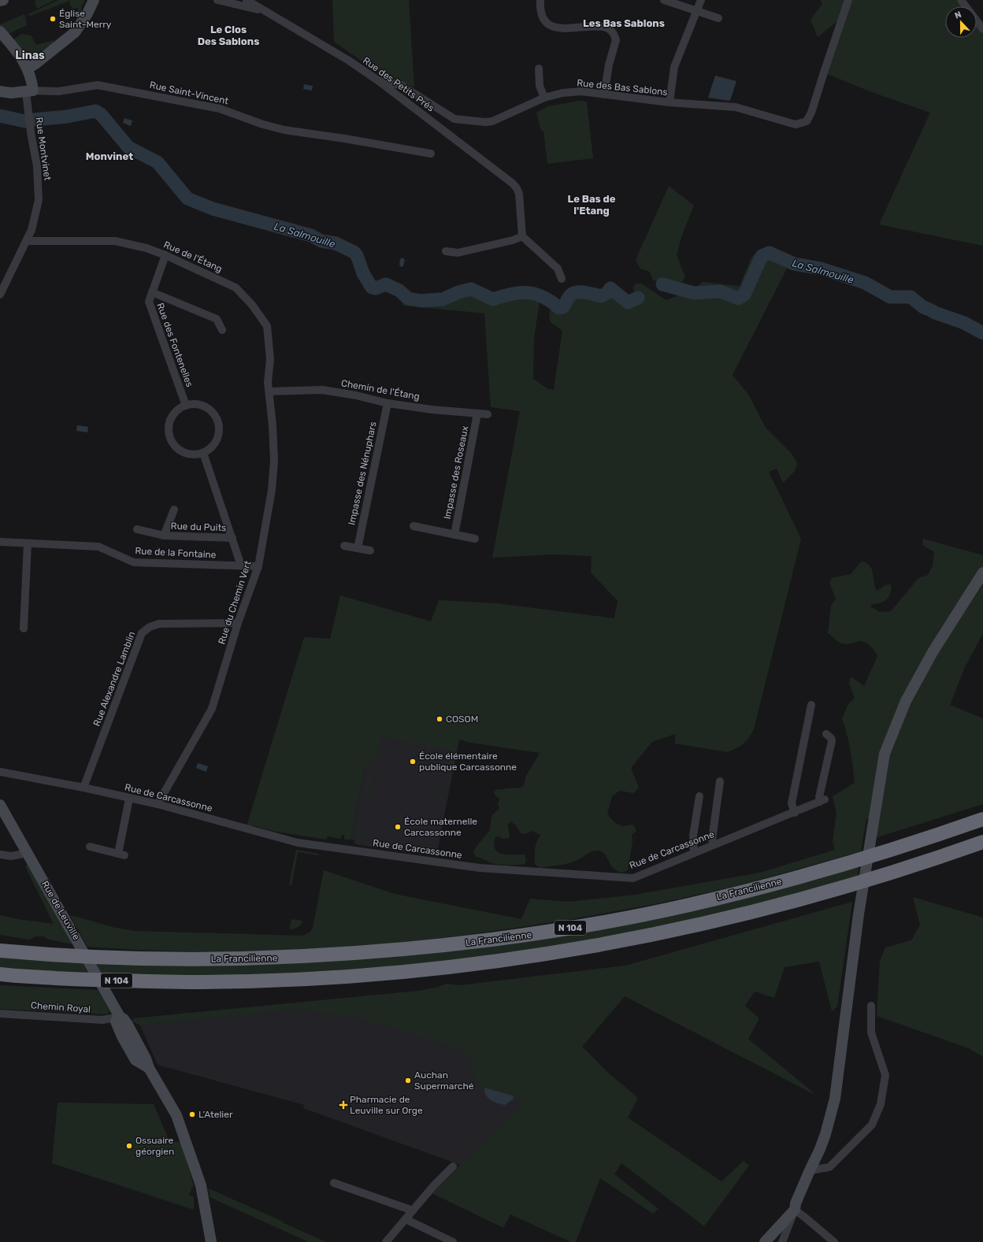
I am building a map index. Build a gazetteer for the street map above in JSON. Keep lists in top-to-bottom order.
{
  "streets": {
    "highway": ["La Francilienne", "N 104"],
    "street": [
      "Rue des Petits Prés",
      "Rue des Bas Sablons",
      "Rue Saint-Vincent",
      "Rue Montvinet",
      "Rue de l'Étang",
      "Rue des Fontenelles",
      "Chemin de l'Étang",
      "Impasse des Roseaux",
      "Impasse des Nénuphars",
      "Rue du Puits",
      "Rue de la Fontaine",
      "Rue du Chemin Vert",
      "Rue Alexandre Lamblin",
      "Rue de Carcassonne",
      "Rue de Leuville",
      "Chemin Royal"
    ]
  },
  "crossings": [
    ["Rue des Petits Prés", "Rue des Bas Sablons"],
    ["Rue Saint-Vincent", "Rue Montvinet"],
    ["Rue Montvinet", "Rue de l'Étang"],
    ["Rue de l'Étang", "Rue des Fontenelles"],
    ["Rue de l'Étang", "Chemin de l'Étang"],
    ["Rue de l'Étang", "Rue du Chemin Vert"],
    ["Chemin de l'Étang", "Impasse des Roseaux"],
    ["Chemin de l'Étang", "Impasse des Nénuphars"],
    ["Chemin de l'Étang", "Rue du Chemin Vert"],
    ["Rue de la Fontaine", "Rue du Chemin Vert"],
    ["Rue du Chemin Vert", "Rue Alexandre Lamblin"],
    ["Rue du Chemin Vert", "Rue de Carcassonne"],
    ["Rue Alexandre Lamblin", "Rue de Carcassonne"],
    ["Rue de Leuville", "Chemin Royal"]
  ],
  "districts": [
    "Les Bas Sablons",
    "Le Clos Des Sablons",
    "Linas",
    "Monvinet",
    "Le Bas de l'Etang"
  ],
  "water": ["La Salmouille"],
  "places": {
    "other": [
      "Église Saint-Merry",
      "COSOM",
      "École élémentaire publique Carcassonne",
      "École maternelle Carcassonne",
      "Auchan Supermarché",
      "L’Atelier",
      "Ossuaire géorgien"
    ],
    "health": ["Pharmacie de Leuville sur Orge"]
  },
  "north": "top"
}
